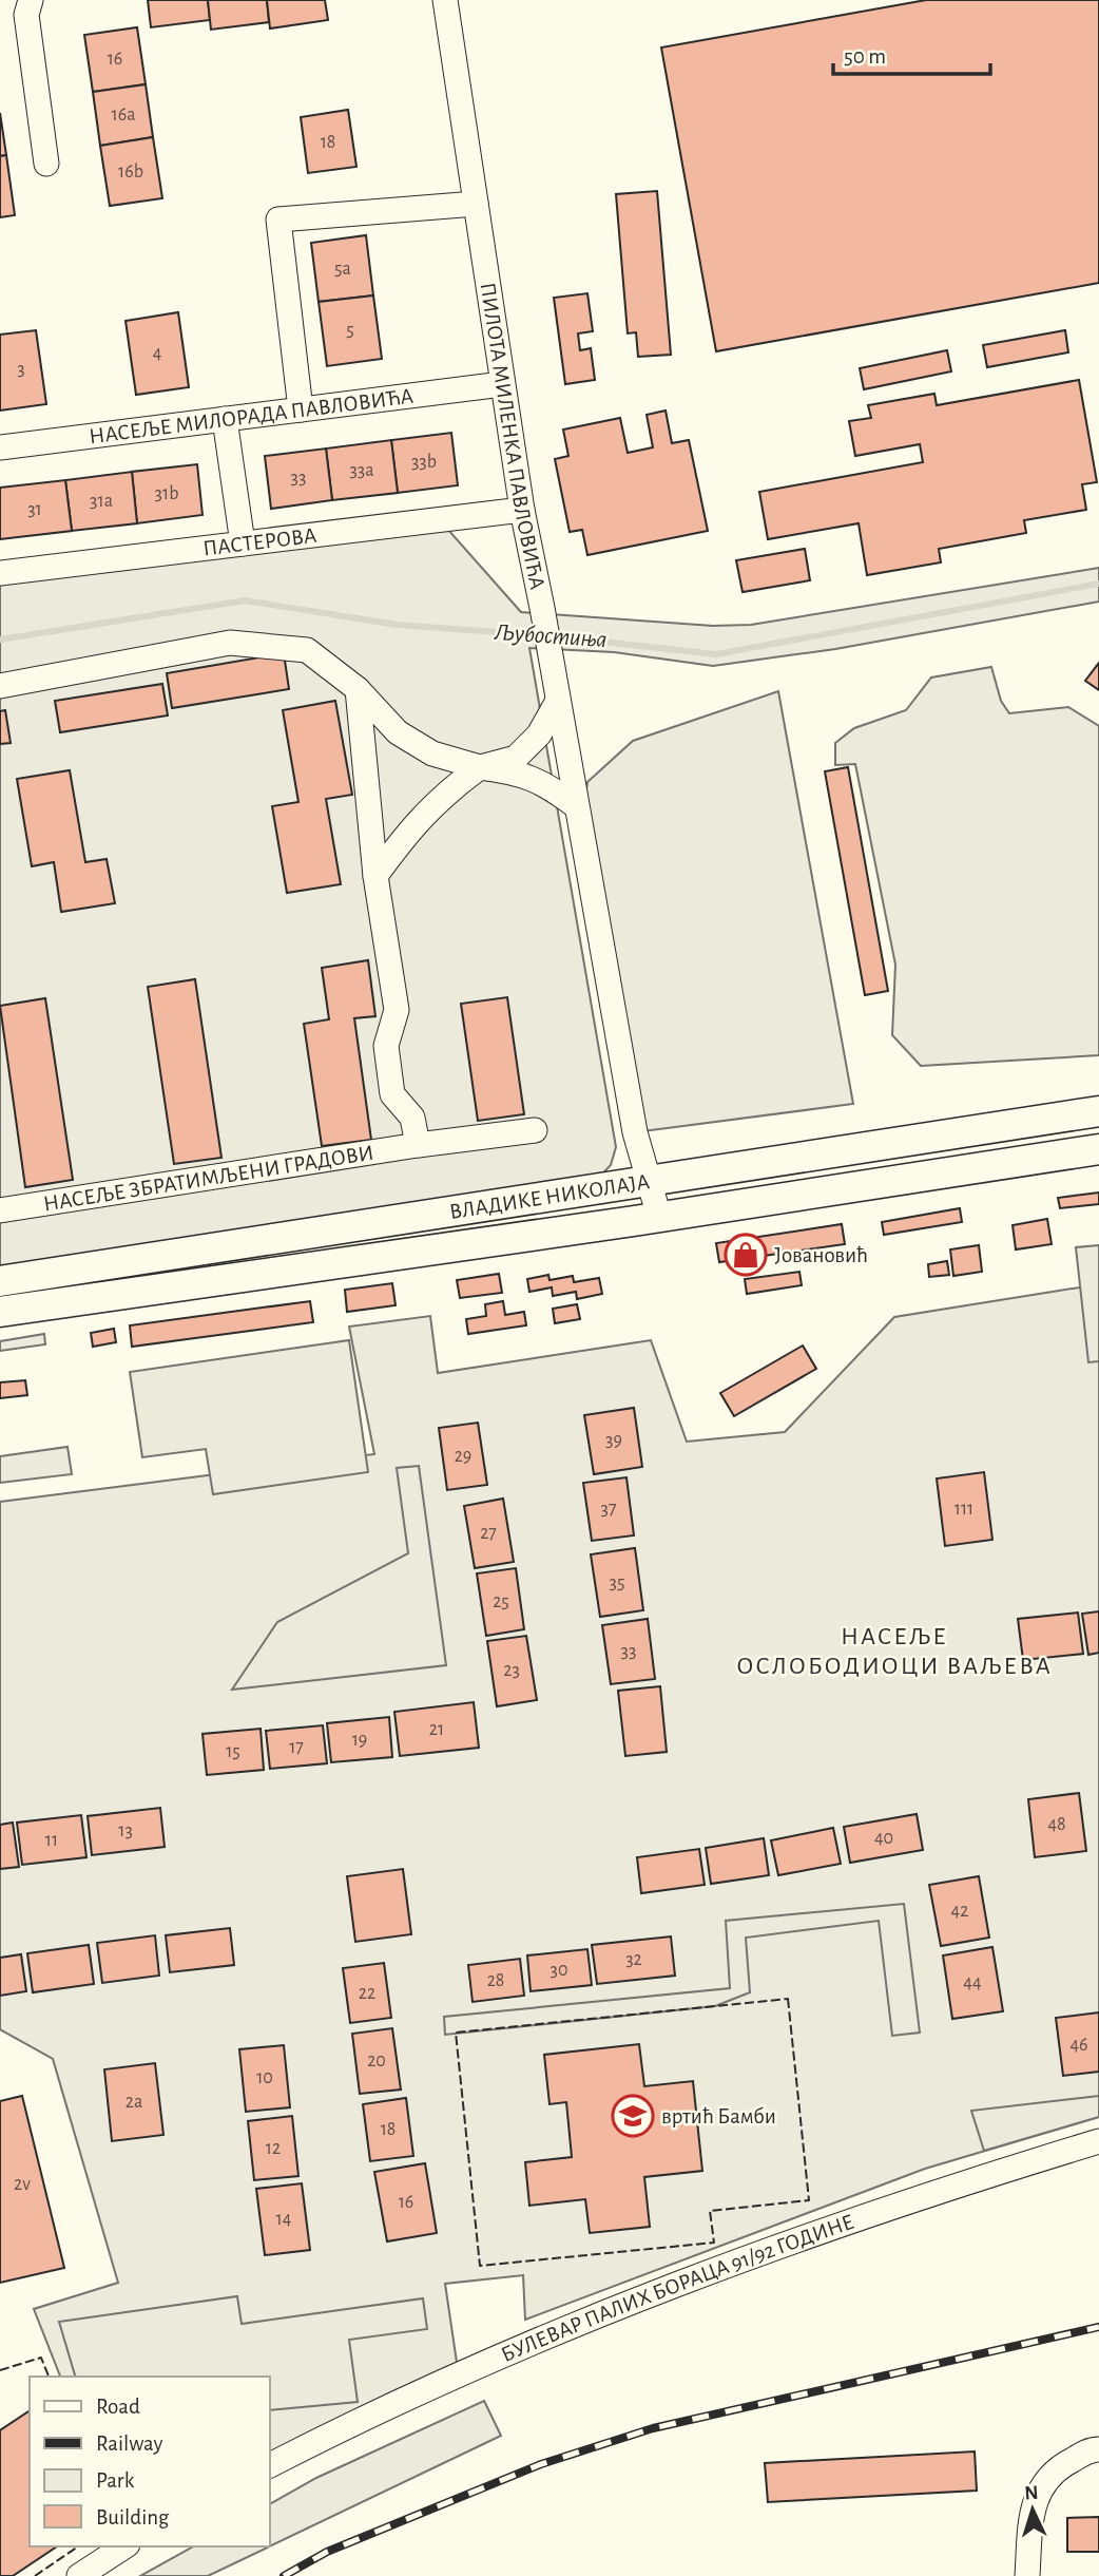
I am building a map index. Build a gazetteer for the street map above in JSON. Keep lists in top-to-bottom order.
{
  "streets": {
    "main road": ["ВЛАДИКЕ НИКОЛАЈА"],
    "street": [
      "НАСЕЉЕ МИЛОРАДА ПАВЛОВИЋА",
      "ПИЛОТА МИЛЕНКА ПАВЛОВИЋА",
      "ПАСТЕРОВА",
      "НАСЕЉЕ ЗБРАТИМЉЕНИ ГРАДОВИ",
      "БУЛЕВАР ПАЛИХ БОРАЦА 91/92 ГОДИНЕ"
    ]
  },
  "crossings": [
    ["НАСЕЉЕ МИЛОРАДА ПАВЛОВИЋА", "ПИЛОТА МИЛЕНКА ПАВЛОВИЋА"],
    ["ПИЛОТА МИЛЕНКА ПАВЛОВИЋА", "ПАСТЕРОВА"],
    ["ПИЛОТА МИЛЕНКА ПАВЛОВИЋА", "ВЛАДИКЕ НИКОЛАЈА"]
  ],
  "districts": ["НАСЕЉЕ ОСЛОБОДИОЦИ ВАЉЕВА"],
  "water": ["Љубостиња"],
  "places": {
    "shop": ["Јовановић"],
    "school or university": ["вртић Бамби"]
  },
  "house_numbers": [
    "16",
    "16a",
    "18",
    "16b",
    "5a",
    "5",
    "4",
    "3",
    "33b",
    "33a",
    "33",
    "31b",
    "31a",
    "31",
    "39",
    "29",
    "37",
    "111",
    "27",
    "35",
    "25",
    "33",
    "23",
    "21",
    "19",
    "17",
    "15",
    "48",
    "13",
    "40",
    "11",
    "42",
    "32",
    "30",
    "28",
    "44",
    "22",
    "46",
    "20",
    "10",
    "2a",
    "18",
    "12",
    "2v",
    "16",
    "14"
  ],
  "legend": [
    "Road",
    "Railway",
    "Park",
    "Building"
  ],
  "scale_bar": "50 m",
  "north": "top"
}
